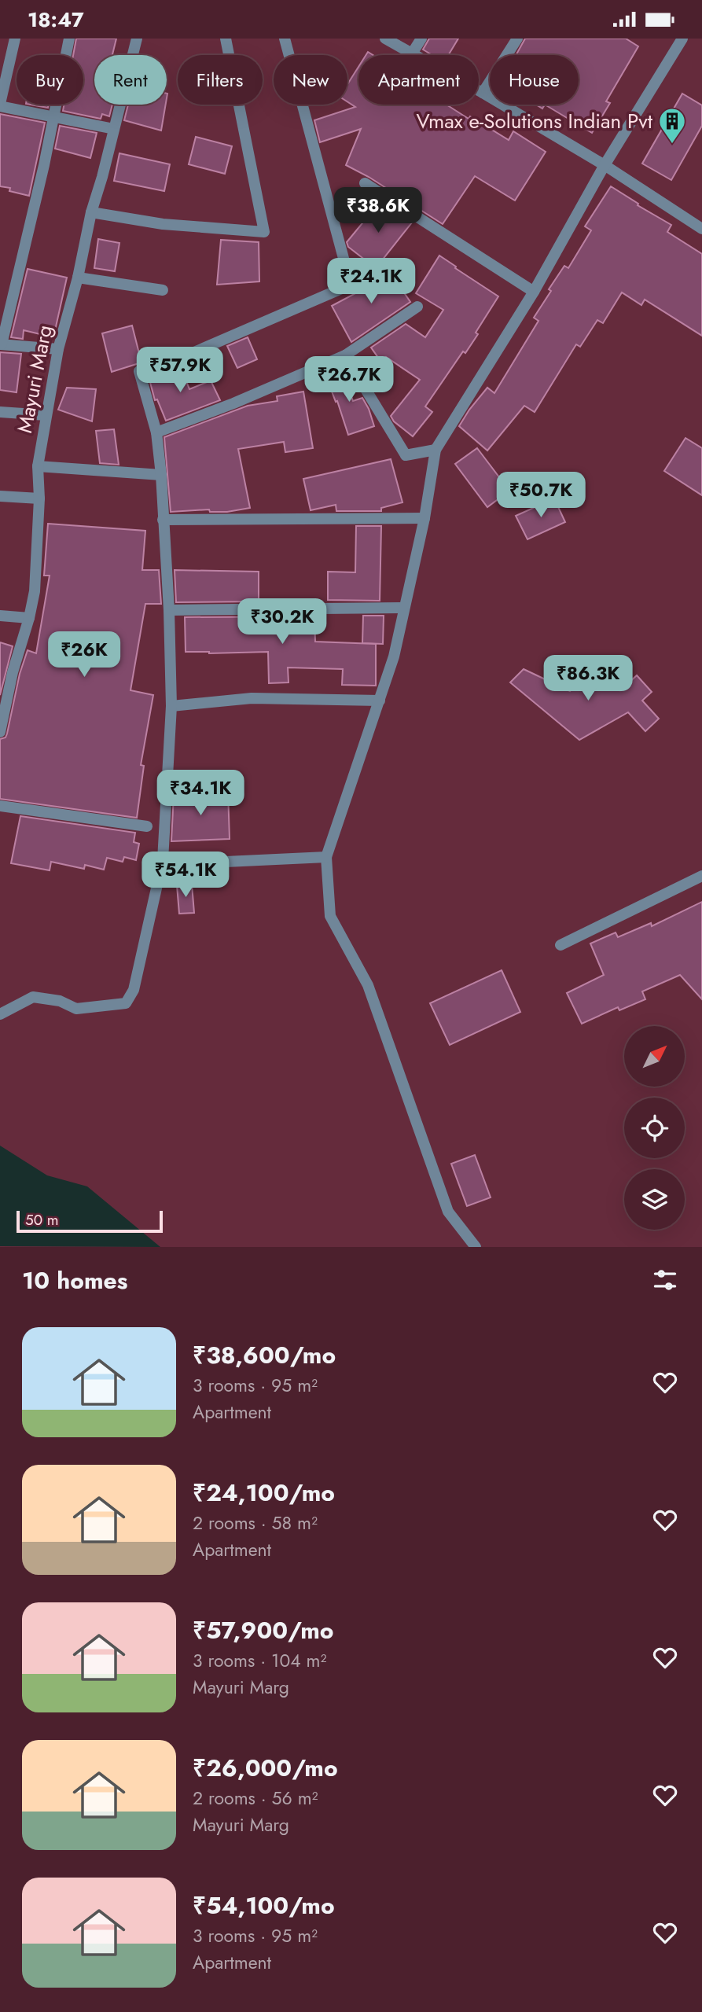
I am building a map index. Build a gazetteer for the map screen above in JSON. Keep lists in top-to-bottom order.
{
  "streets": {
    "street": ["Mayuri Marg"]
  },
  "places": {
    "building": ["Vmax e-Solutions Indian Pvt"]
  },
  "scale_bar": "50 m",
  "north": "top right",
  "page": {
    "status": "18:47",
    "chip": [
      "Buy",
      "Rent",
      "Filters",
      "New",
      "Apartment",
      "House"
    ],
    "price": [
      "₹38.6K",
      "₹24.1K",
      "₹57.9K",
      "₹26.7K",
      "₹50.7K",
      "₹30.2K",
      "₹26K",
      "₹86.3K",
      "₹34.1K",
      "₹54.1K"
    ],
    "scale": "50 m",
    "heading": "10 homes",
    "list": [
      {
        "name": "₹38,600/mo",
        "note": "3 rooms · 95 m² · Apartment"
      },
      {
        "name": "₹24,100/mo",
        "note": "2 rooms · 58 m² · Apartment"
      },
      {
        "name": "₹57,900/mo",
        "note": "3 rooms · 104 m² · Mayuri Marg"
      },
      {
        "name": "₹26,000/mo",
        "note": "2 rooms · 56 m² · Mayuri Marg"
      },
      {
        "name": "₹54,100/mo",
        "note": "3 rooms · 95 m² · Apartment"
      }
    ]
  }
}
